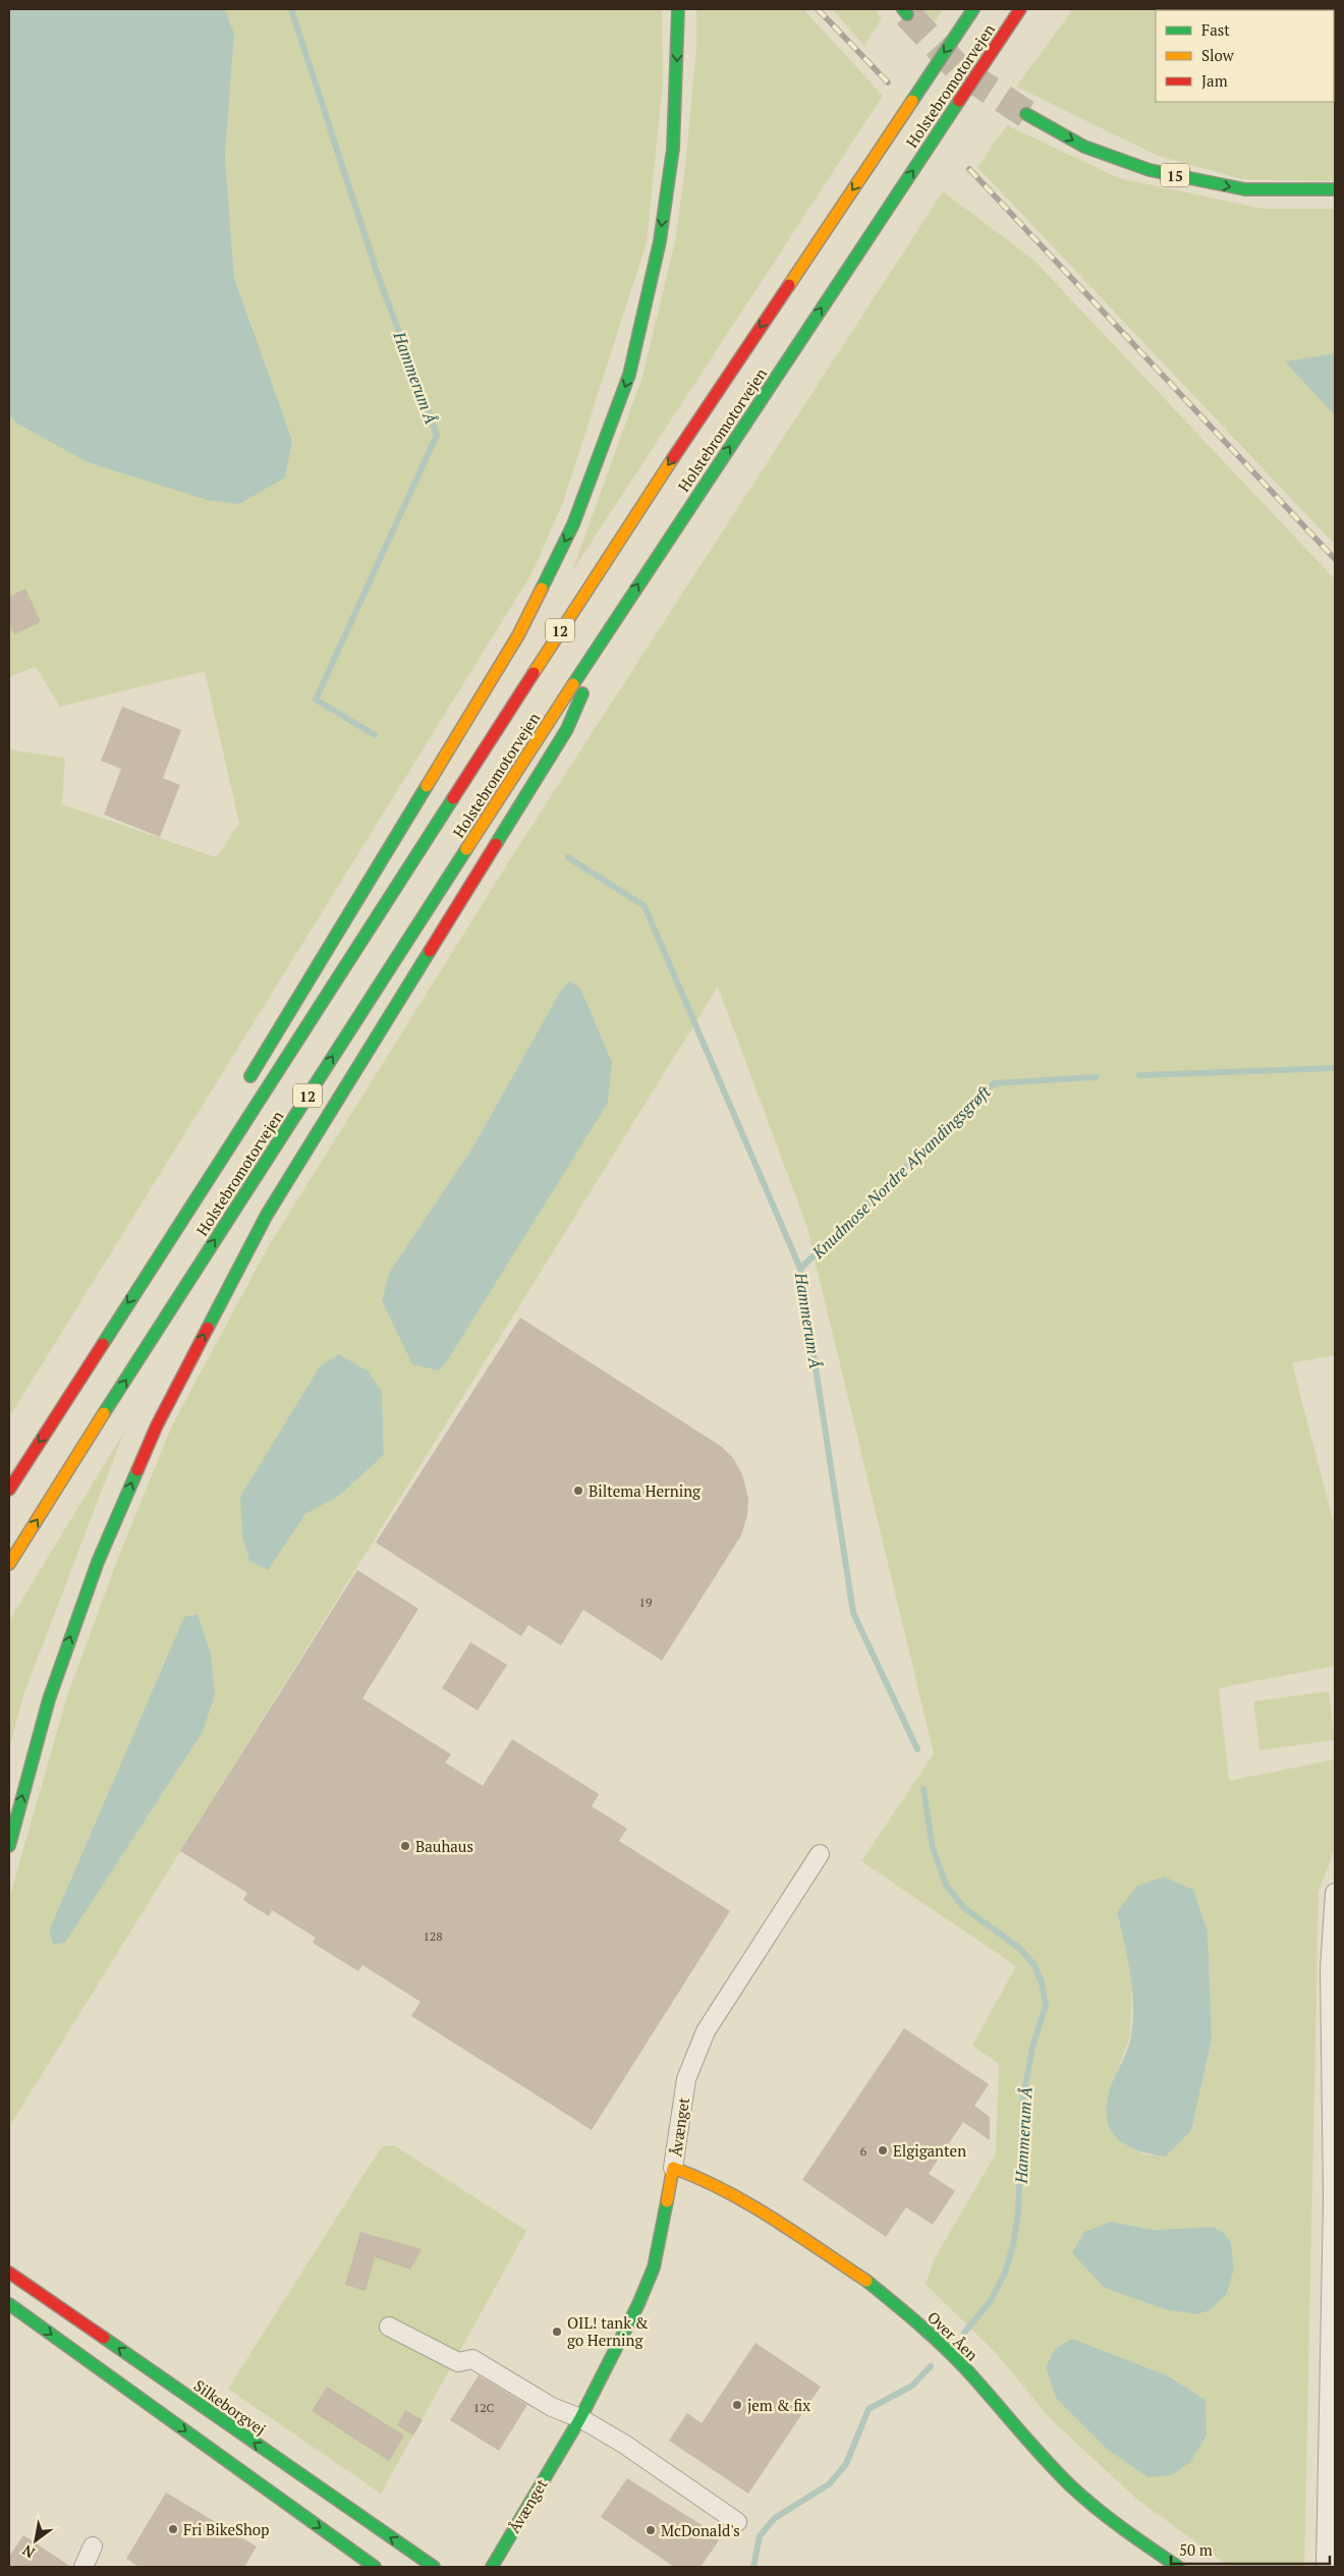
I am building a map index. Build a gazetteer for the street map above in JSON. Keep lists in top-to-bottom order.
{
  "streets": {
    "main road": [
      "Holstebromotorvejen",
      "15",
      "12",
      "Åvænget",
      "Over Åen",
      "Silkeborgvej"
    ]
  },
  "crossings": [
    ["Åvænget", "Over Åen"]
  ],
  "water": ["Hammerum Å", "Knudmose Nordre Afvandingsgrøft"],
  "places": [
    "Biltema Herning",
    "Bauhaus",
    "Elgiganten",
    "OIL! tank & go Herning",
    "jem & fix",
    "Fri BikeShop",
    "McDonald's"
  ],
  "house_numbers": [
    "19",
    "128",
    "6",
    "12C"
  ],
  "legend": ["Fast", "Slow", "Jam"],
  "scale_bar": "50 m",
  "north": "bottom left"
}
